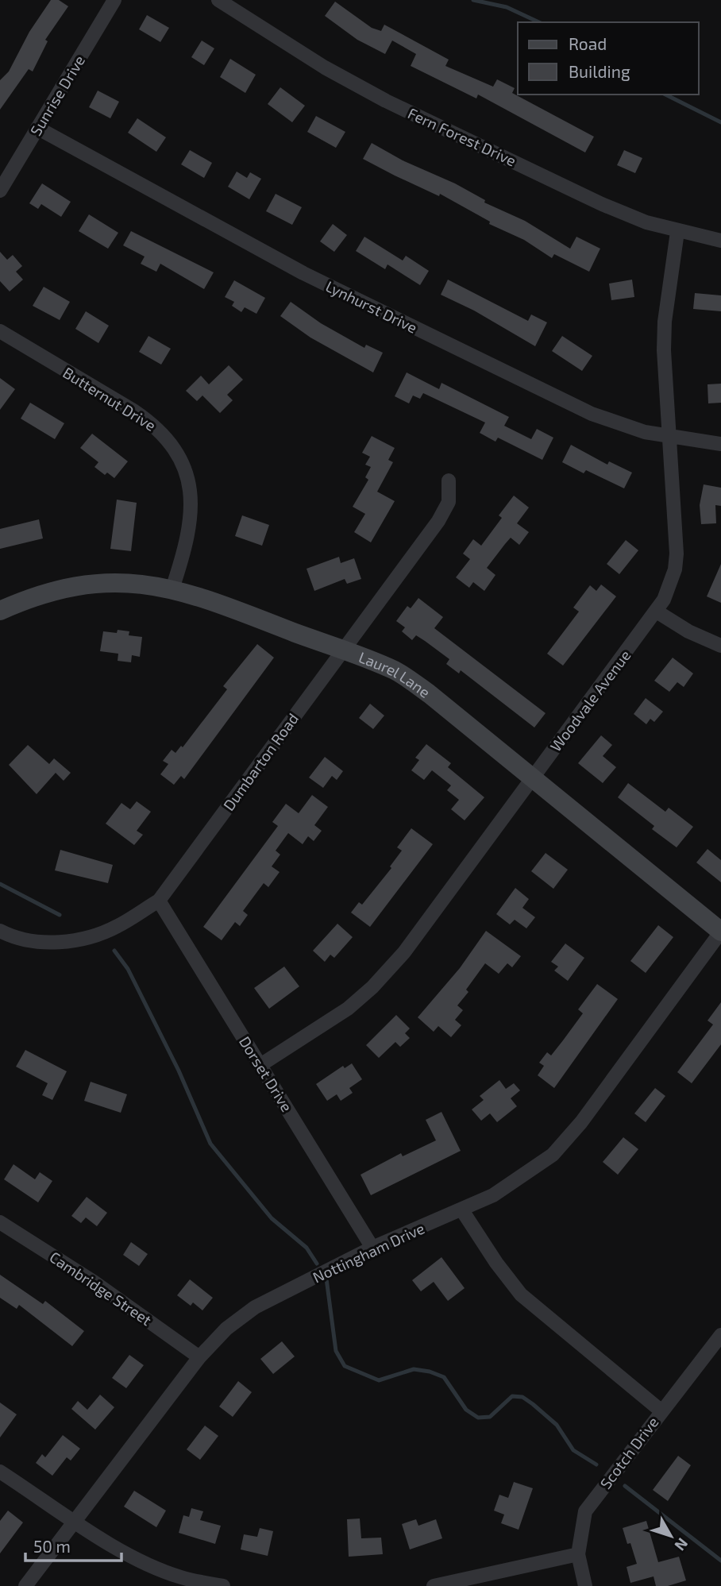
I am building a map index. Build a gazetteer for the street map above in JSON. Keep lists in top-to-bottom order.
{
  "streets": {
    "street": [
      "Sunrise Drive",
      "Fern Forest Drive",
      "Lynhurst Drive",
      "Butternut Drive",
      "Laurel Lane",
      "Woodvale Avenue",
      "Dumbarton Road",
      "Dorset Drive",
      "Nottingham Drive",
      "Cambridge Street",
      "Scotch Drive"
    ]
  },
  "crossings": [
    ["Sunrise Drive", "Lynhurst Drive"],
    ["Fern Forest Drive", "Woodvale Avenue"],
    ["Lynhurst Drive", "Woodvale Avenue"],
    ["Butternut Drive", "Laurel Lane"],
    ["Laurel Lane", "Woodvale Avenue"],
    ["Laurel Lane", "Dumbarton Road"],
    ["Laurel Lane", "Nottingham Drive"],
    ["Woodvale Avenue", "Dorset Drive"],
    ["Dumbarton Road", "Dorset Drive"],
    ["Dorset Drive", "Nottingham Drive"],
    ["Nottingham Drive", "Cambridge Street"]
  ],
  "legend": ["Road", "Building"],
  "scale_bar": "50 m",
  "north": "bottom right"
}
